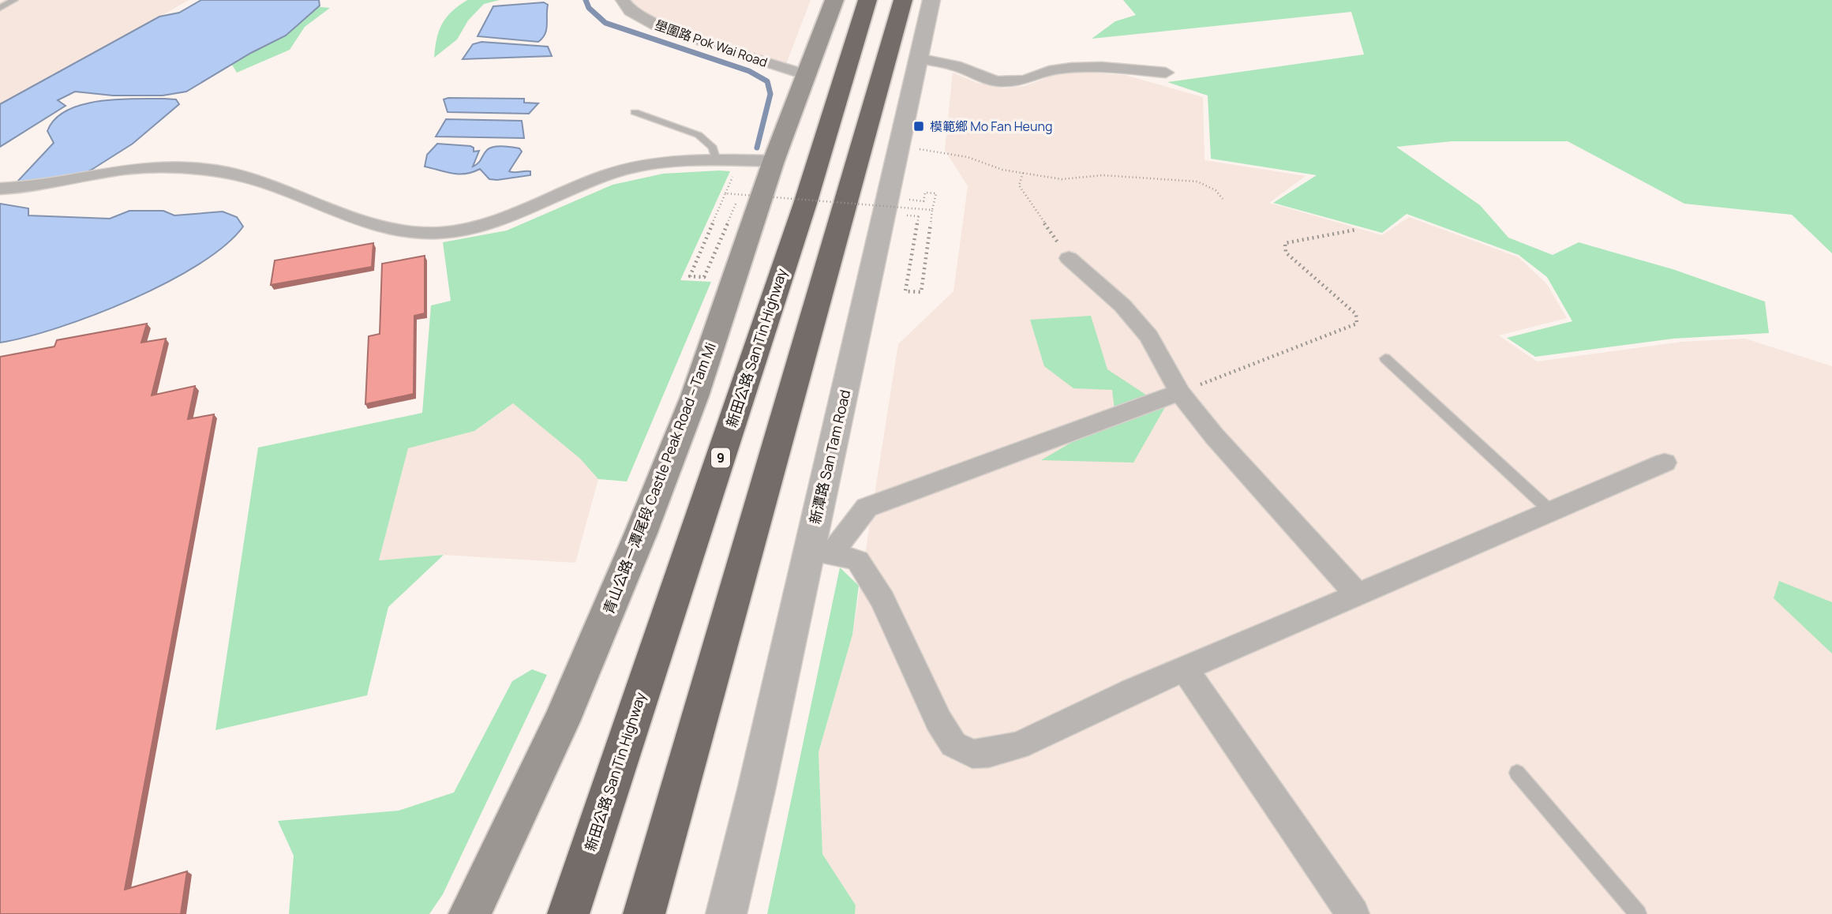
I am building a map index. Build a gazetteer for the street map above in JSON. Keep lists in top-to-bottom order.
{
  "streets": {
    "highway": ["新田公路 San Tin Highway", "9"],
    "main road": ["青山公路－潭尾段 Castle Peak Road – Tam Mi"],
    "street": ["壆圍路 Pok Wai Road", "新潭路 San Tam Road"]
  },
  "crossings": [
    ["壆圍路 Pok Wai Road", "青山公路－潭尾段 Castle Peak Road – Tam Mi"]
  ],
  "places": {
    "transit": ["模範鄉 Mo Fan Heung"]
  }
}
